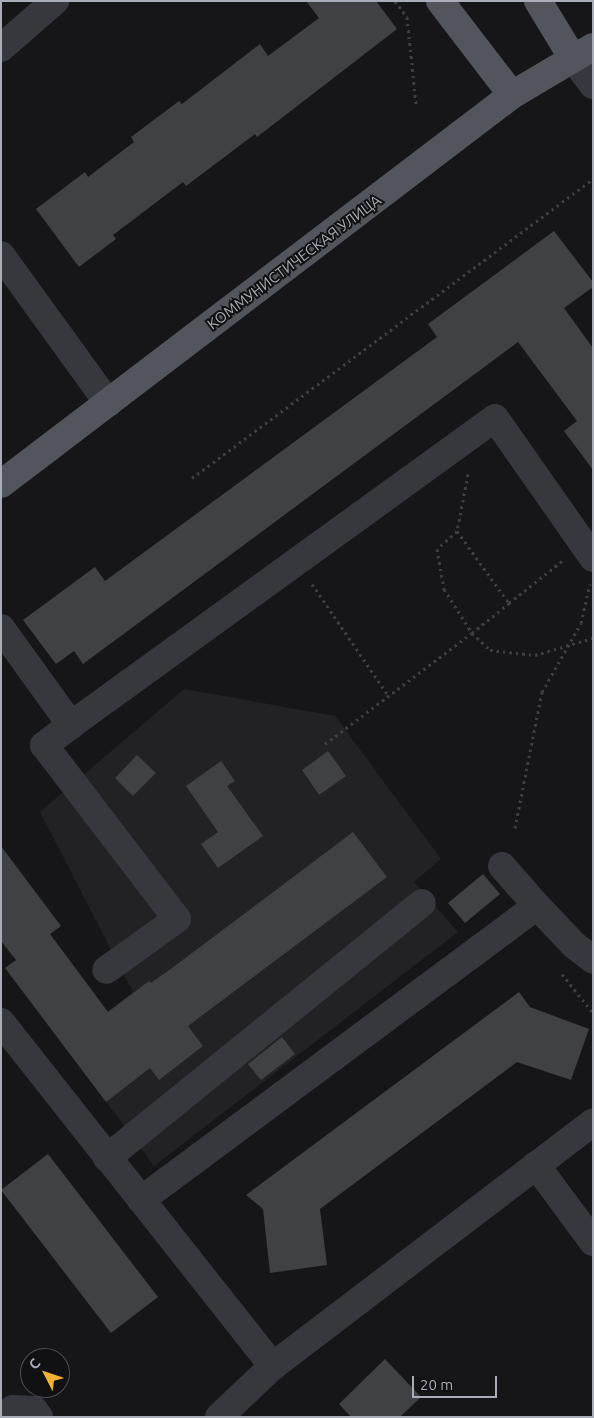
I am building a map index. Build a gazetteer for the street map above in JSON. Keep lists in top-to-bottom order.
{
  "streets": {
    "main road": ["КОММУНИСТИЧЕСКАЯ УЛИЦА"]
  },
  "scale_bar": "20 m",
  "north": "top left"
}
